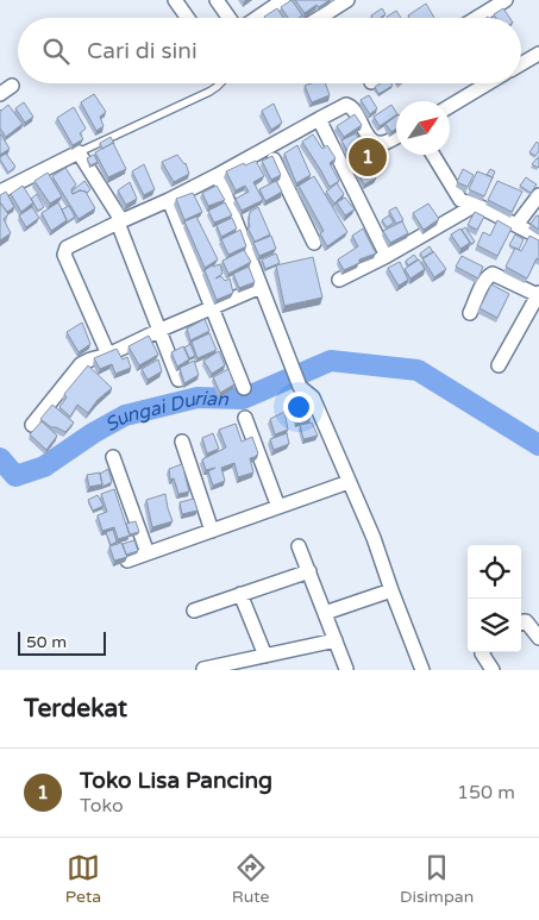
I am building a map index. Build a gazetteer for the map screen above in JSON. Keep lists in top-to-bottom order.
{
  "water": ["Sungai Durian"],
  "scale_bar": "50 m",
  "north": "top right",
  "page": {
    "search": "Cari di sini",
    "pins": "1",
    "scale": "50 m",
    "heading": "Terdekat",
    "list": [
      {
        "mark": "1",
        "name": "Toko Lisa Pancing",
        "note": "Toko",
        "value": "150 m"
      }
    ],
    "nav": ["Peta", "Rute", "Disimpan"]
  }
}
